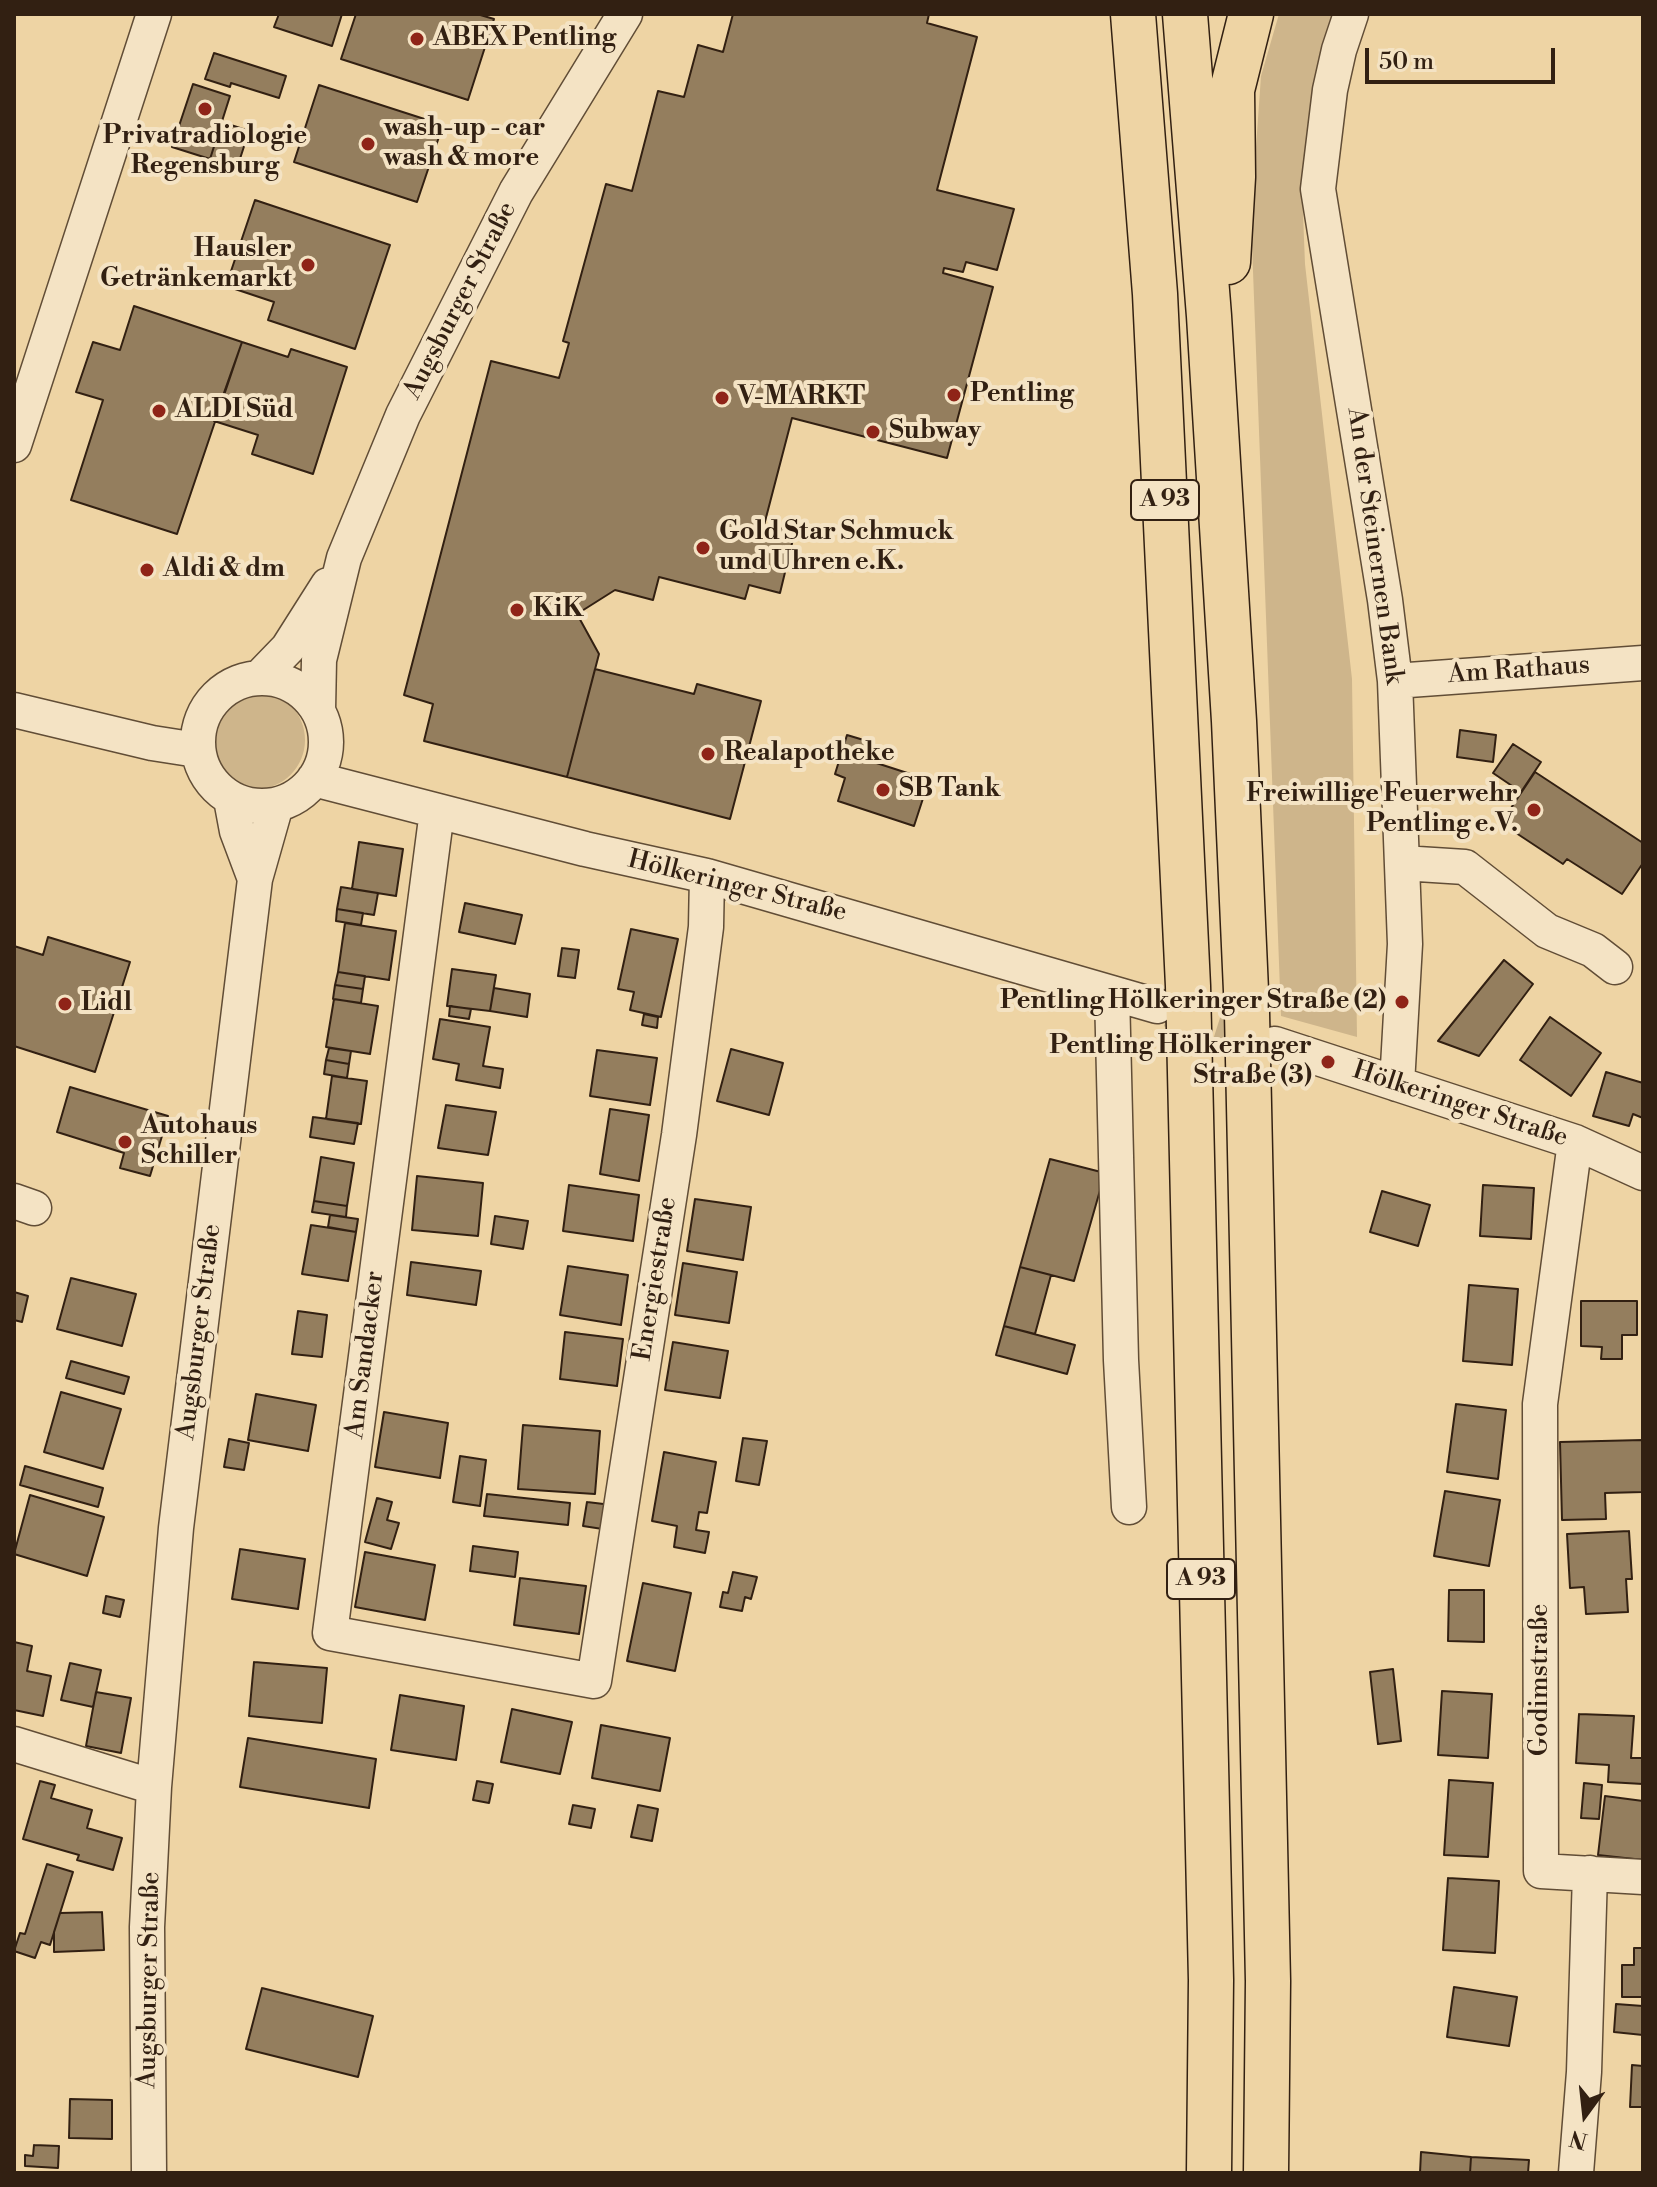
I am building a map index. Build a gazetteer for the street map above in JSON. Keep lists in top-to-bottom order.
{
  "streets": {
    "highway": ["A 93"],
    "street": [
      "Augsburger Straße",
      "An der Steinernen Bank",
      "Am Rathaus",
      "Hölkeringer Straße",
      "Energiestraße",
      "Am Sandacker",
      "Godimstraße"
    ]
  },
  "crossings": [
    ["Augsburger Straße", "Hölkeringer Straße"],
    ["An der Steinernen Bank", "Am Rathaus"],
    ["An der Steinernen Bank", "Hölkeringer Straße"],
    ["Hölkeringer Straße", "Energiestraße"],
    ["Hölkeringer Straße", "Am Sandacker"],
    ["Hölkeringer Straße", "Godimstraße"],
    ["Energiestraße", "Am Sandacker"]
  ],
  "places": [
    "ABEX Pentling",
    "Privatradiologie Regensburg",
    "wash-up - car wash & more",
    "Hausler Getränkemarkt",
    "Pentling",
    "V-MARKT",
    "ALDI Süd",
    "Subway",
    "Gold Star Schmuck und Uhren e.K.",
    "Aldi & dm",
    "KiK",
    "Realapotheke",
    "SB Tank",
    "Freiwillige Feuerwehr Pentling e.V.",
    "Pentling Hölkeringer Straße (2)",
    "Lidl",
    "Pentling Hölkeringer Straße (3)",
    "Autohaus Schiller"
  ],
  "scale_bar": "50 m",
  "north": "bottom"
}
